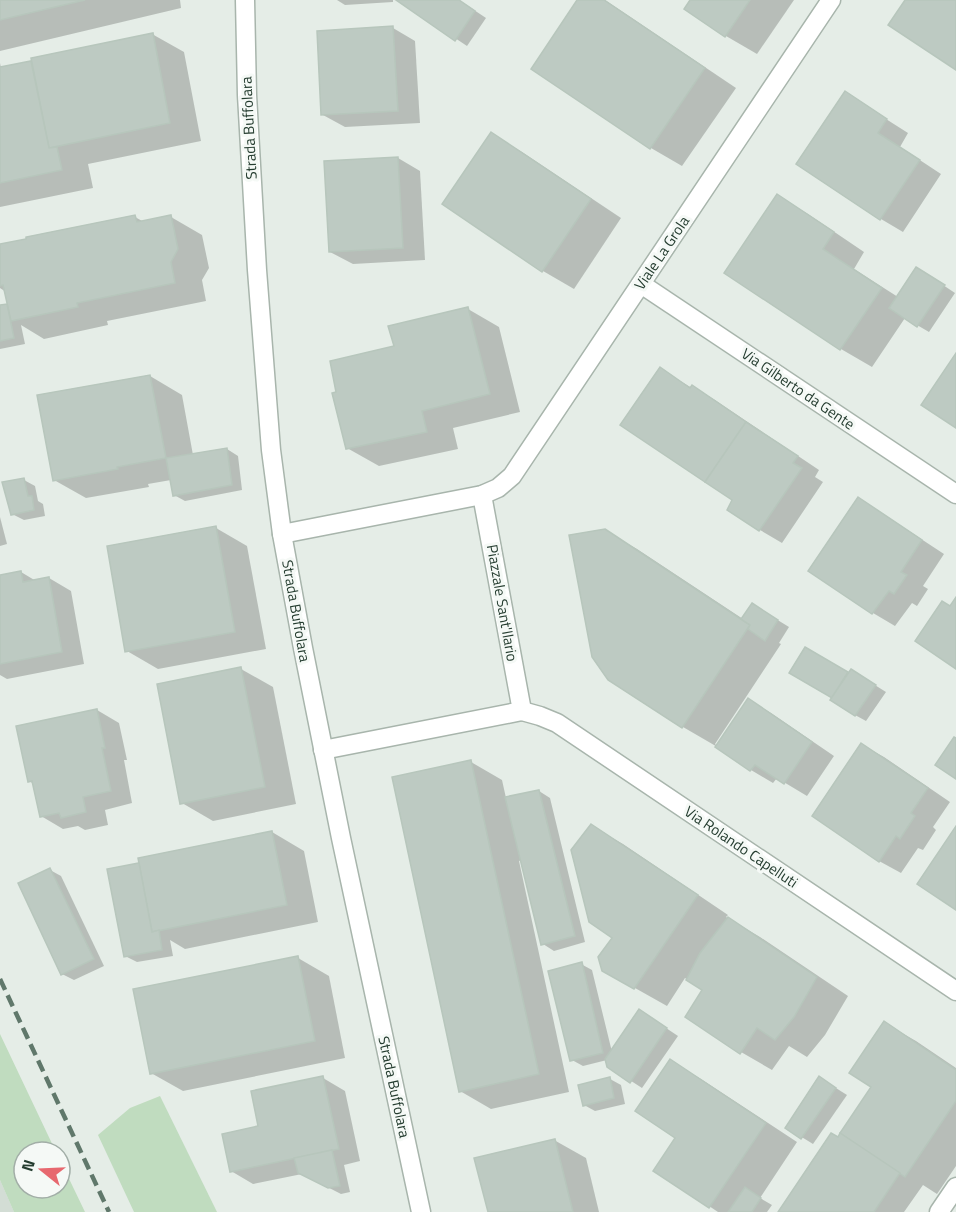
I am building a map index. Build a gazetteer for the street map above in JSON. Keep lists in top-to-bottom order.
{
  "streets": {
    "street": [
      "Strada Buffolara",
      "Viale La Grola",
      "Via Gilberto da Gente",
      "Piazzale Sant'Ilario",
      "Via Rolando Capelluti"
    ]
  },
  "crossings": [
    ["Viale La Grola", "Via Gilberto da Gente"],
    ["Viale La Grola", "Piazzale Sant'Ilario"],
    ["Piazzale Sant'Ilario", "Via Rolando Capelluti"]
  ],
  "north": "left"
}
